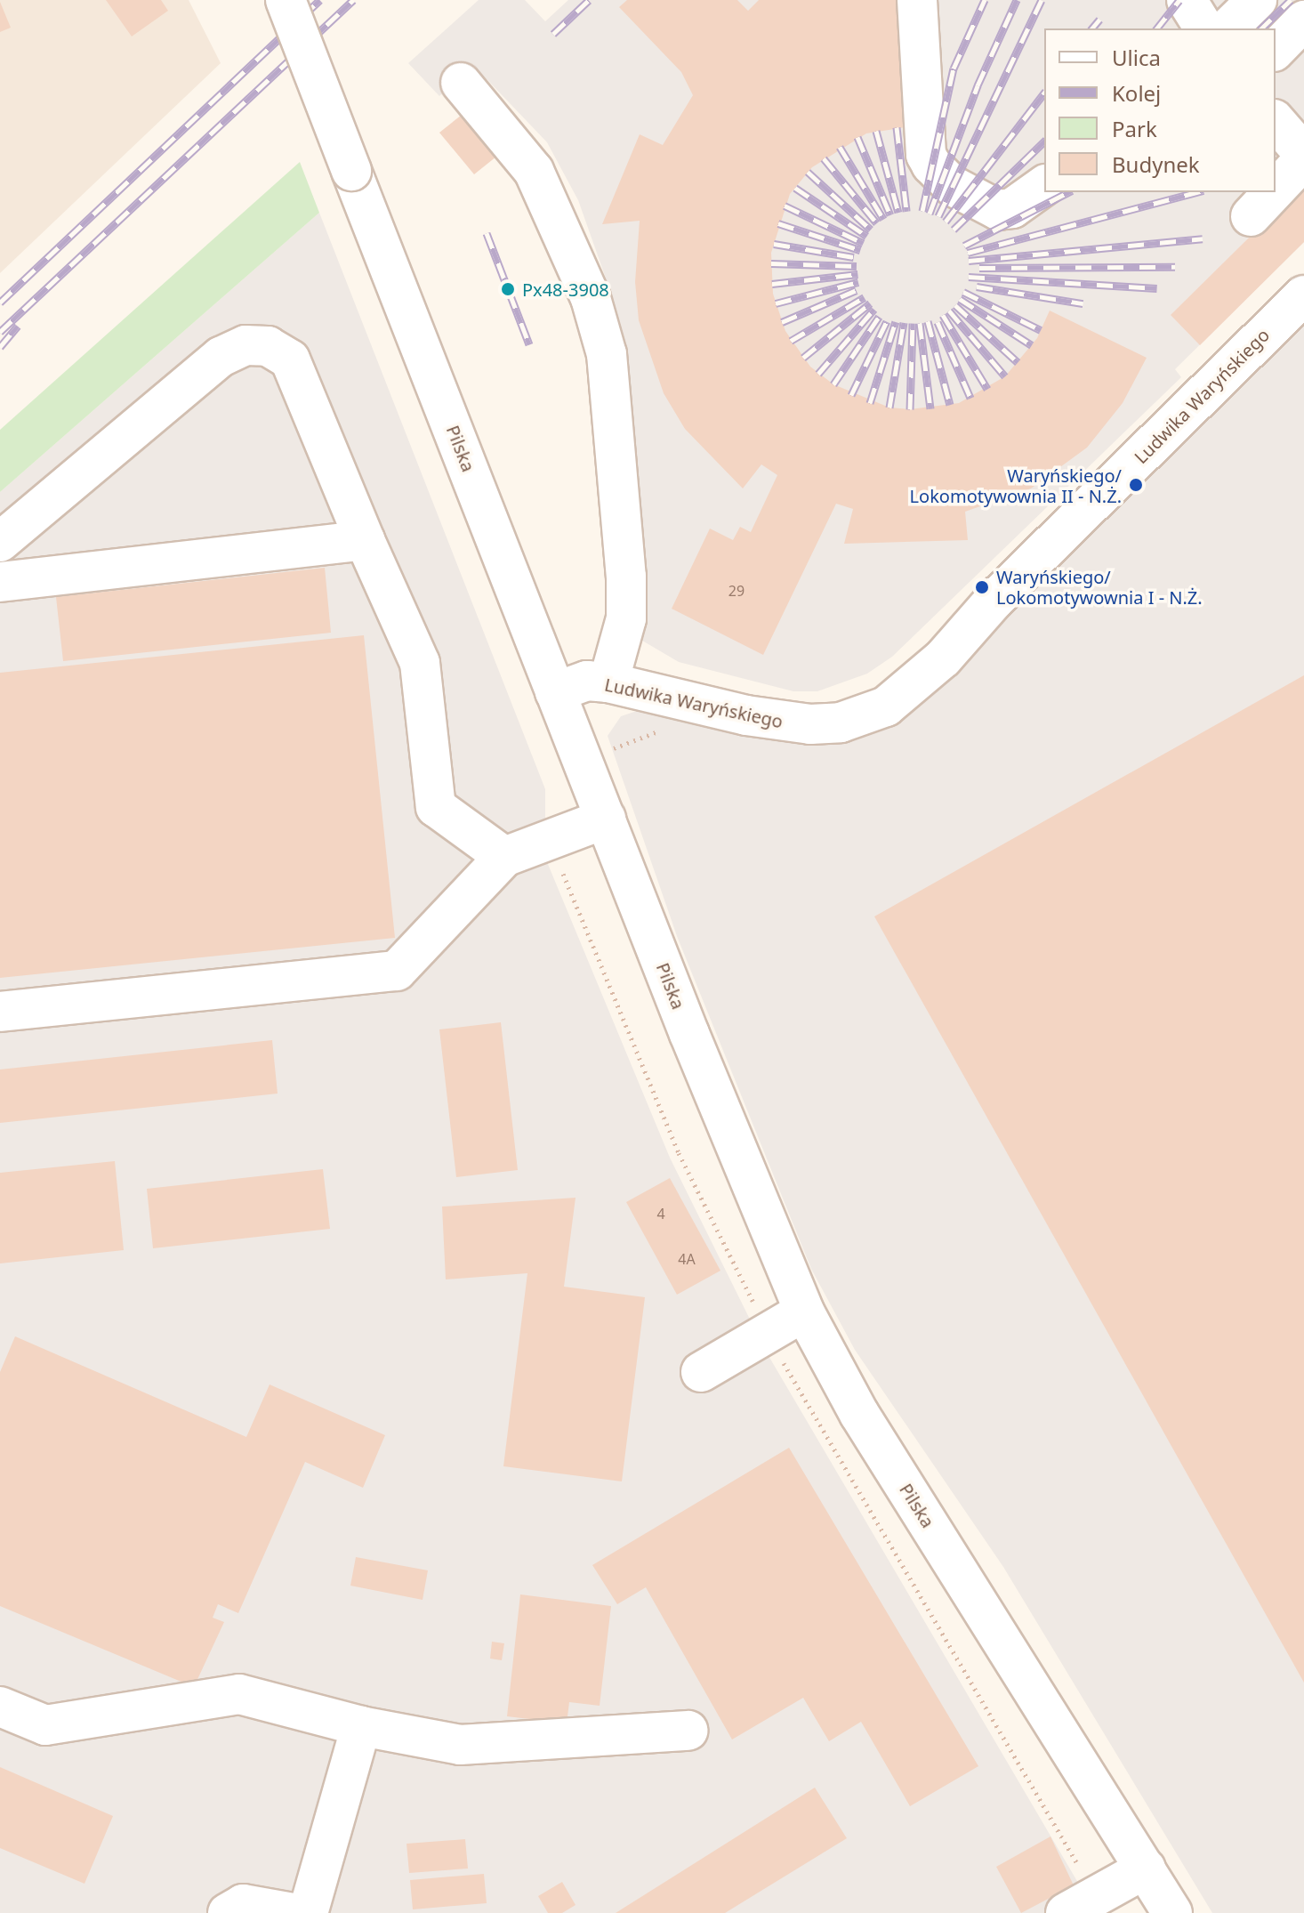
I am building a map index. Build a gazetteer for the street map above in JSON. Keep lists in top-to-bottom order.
{
  "streets": {
    "street": ["Ludwika Waryńskiego", "Pilska"]
  },
  "crossings": [
    ["Ludwika Waryńskiego", "Pilska"]
  ],
  "places": ["Px48-3908", "Waryńskiego/ Lokomotywownia II - N.Ż.", "Waryńskiego/ Lokomotywownia I - N.Ż."],
  "house_numbers": ["29", "4", "4A"],
  "legend": [
    "Ulica",
    "Kolej",
    "Park",
    "Budynek"
  ]
}
